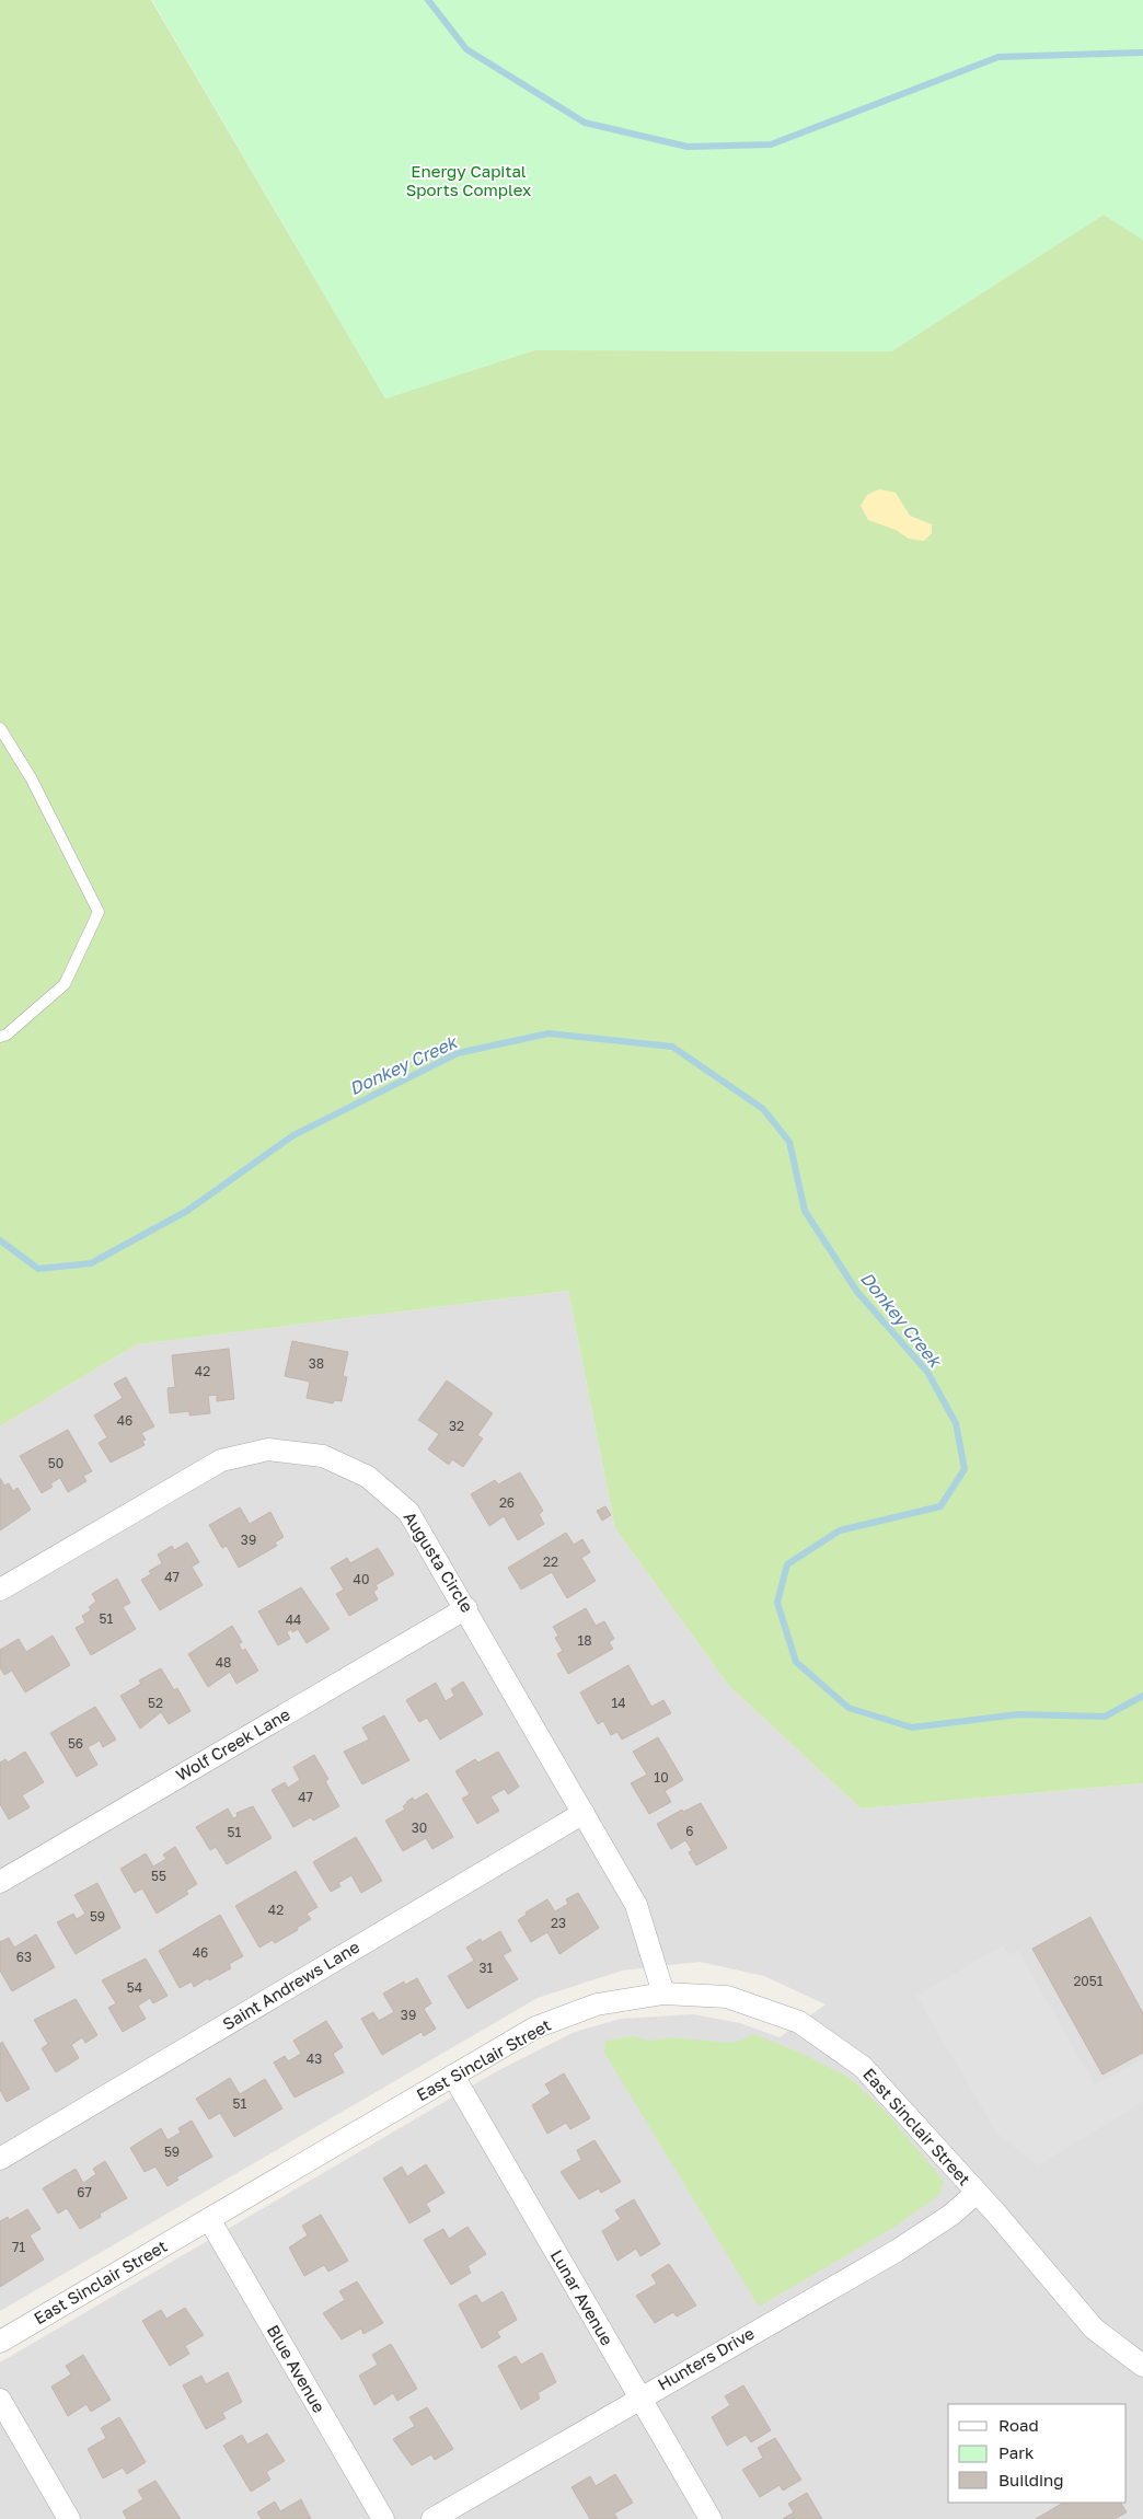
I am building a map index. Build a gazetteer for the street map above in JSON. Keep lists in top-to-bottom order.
{
  "streets": {
    "street": [
      "Augusta Circle",
      "Wolf Creek Lane",
      "Saint Andrews Lane",
      "East Sinclair Street",
      "Lunar Avenue",
      "Hunters Drive",
      "Blue Avenue"
    ]
  },
  "crossings": [
    ["Augusta Circle", "Wolf Creek Lane"],
    ["Augusta Circle", "Saint Andrews Lane"],
    ["Augusta Circle", "East Sinclair Street"],
    ["East Sinclair Street", "Lunar Avenue"],
    ["East Sinclair Street", "Hunters Drive"],
    ["East Sinclair Street", "Blue Avenue"],
    ["Lunar Avenue", "Hunters Drive"]
  ],
  "water": ["Donkey Creek"],
  "parks": ["Energy Capital Sports Complex"],
  "house_numbers": [
    "38",
    "42",
    "46",
    "32",
    "50",
    "26",
    "39",
    "22",
    "47",
    "40",
    "51",
    "44",
    "18",
    "48",
    "52",
    "14",
    "56",
    "10",
    "47",
    "30",
    "6",
    "51",
    "55",
    "42",
    "59",
    "23",
    "46",
    "63",
    "31",
    "2051",
    "54",
    "39",
    "43",
    "51",
    "59",
    "67",
    "71"
  ],
  "legend": ["Road", "Park", "Building"]
}
